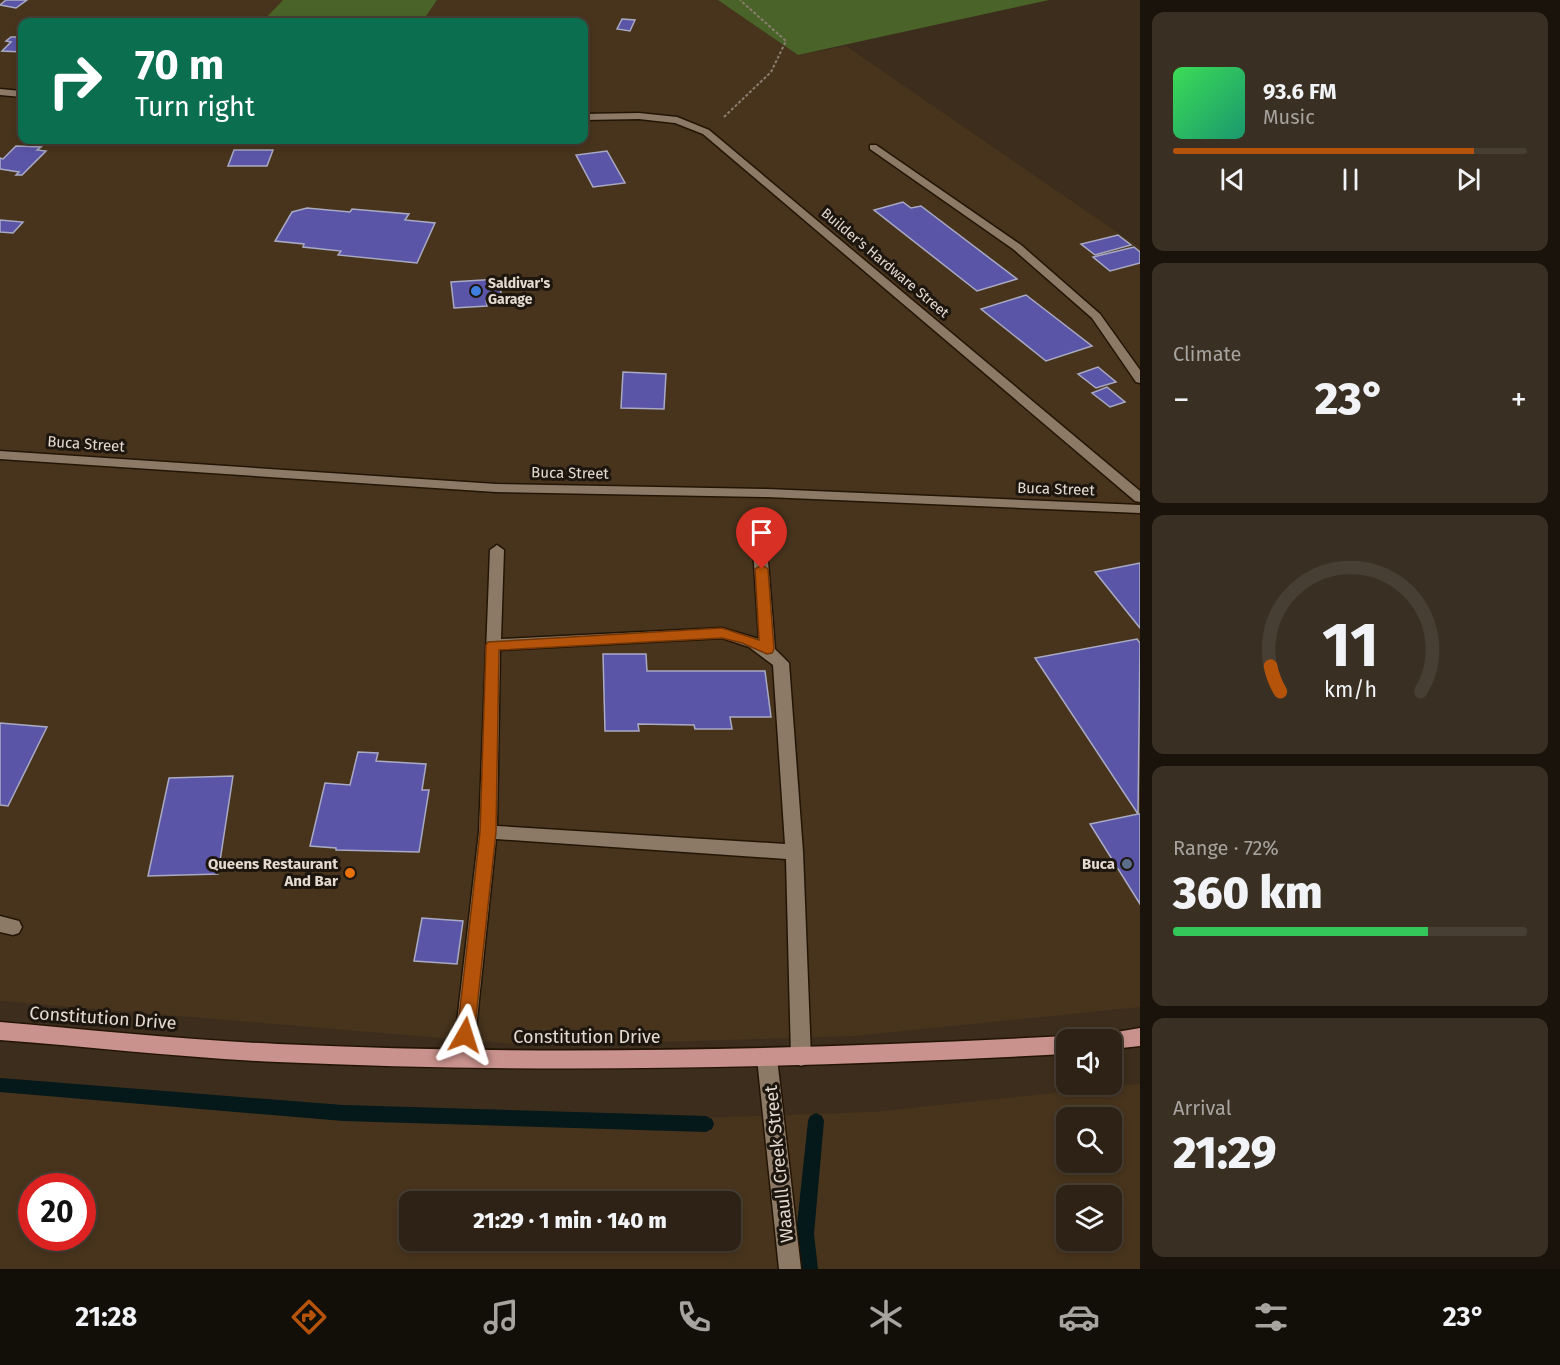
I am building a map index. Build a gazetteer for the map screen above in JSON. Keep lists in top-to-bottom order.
{
  "streets": {
    "main road": ["Constitution Drive"],
    "street": ["Builder's Hardware Street", "Buca Street", "Waaull Creek Street"]
  },
  "crossings": [
    ["Constitution Drive", "Waaull Creek Street"]
  ],
  "places": ["Saldivar's Garage", "Buca", "Queens Restaurant And Bar"],
  "page": {
    "turn": ["70 m", "Turn right"],
    "song": ["93.6 FM", "Music"],
    "tile": [
      "Climate",
      ["Range · 72%", "360 km"],
      ["Arrival", "21:29"]
    ],
    "heat": ["−", "23°", "+"],
    "limit": "20",
    "trip": "21:29 · 1 min · 140 m",
    "tabs": ["21:28", "23°"],
    "gauge": ["11", "km/h"]
  }
}
